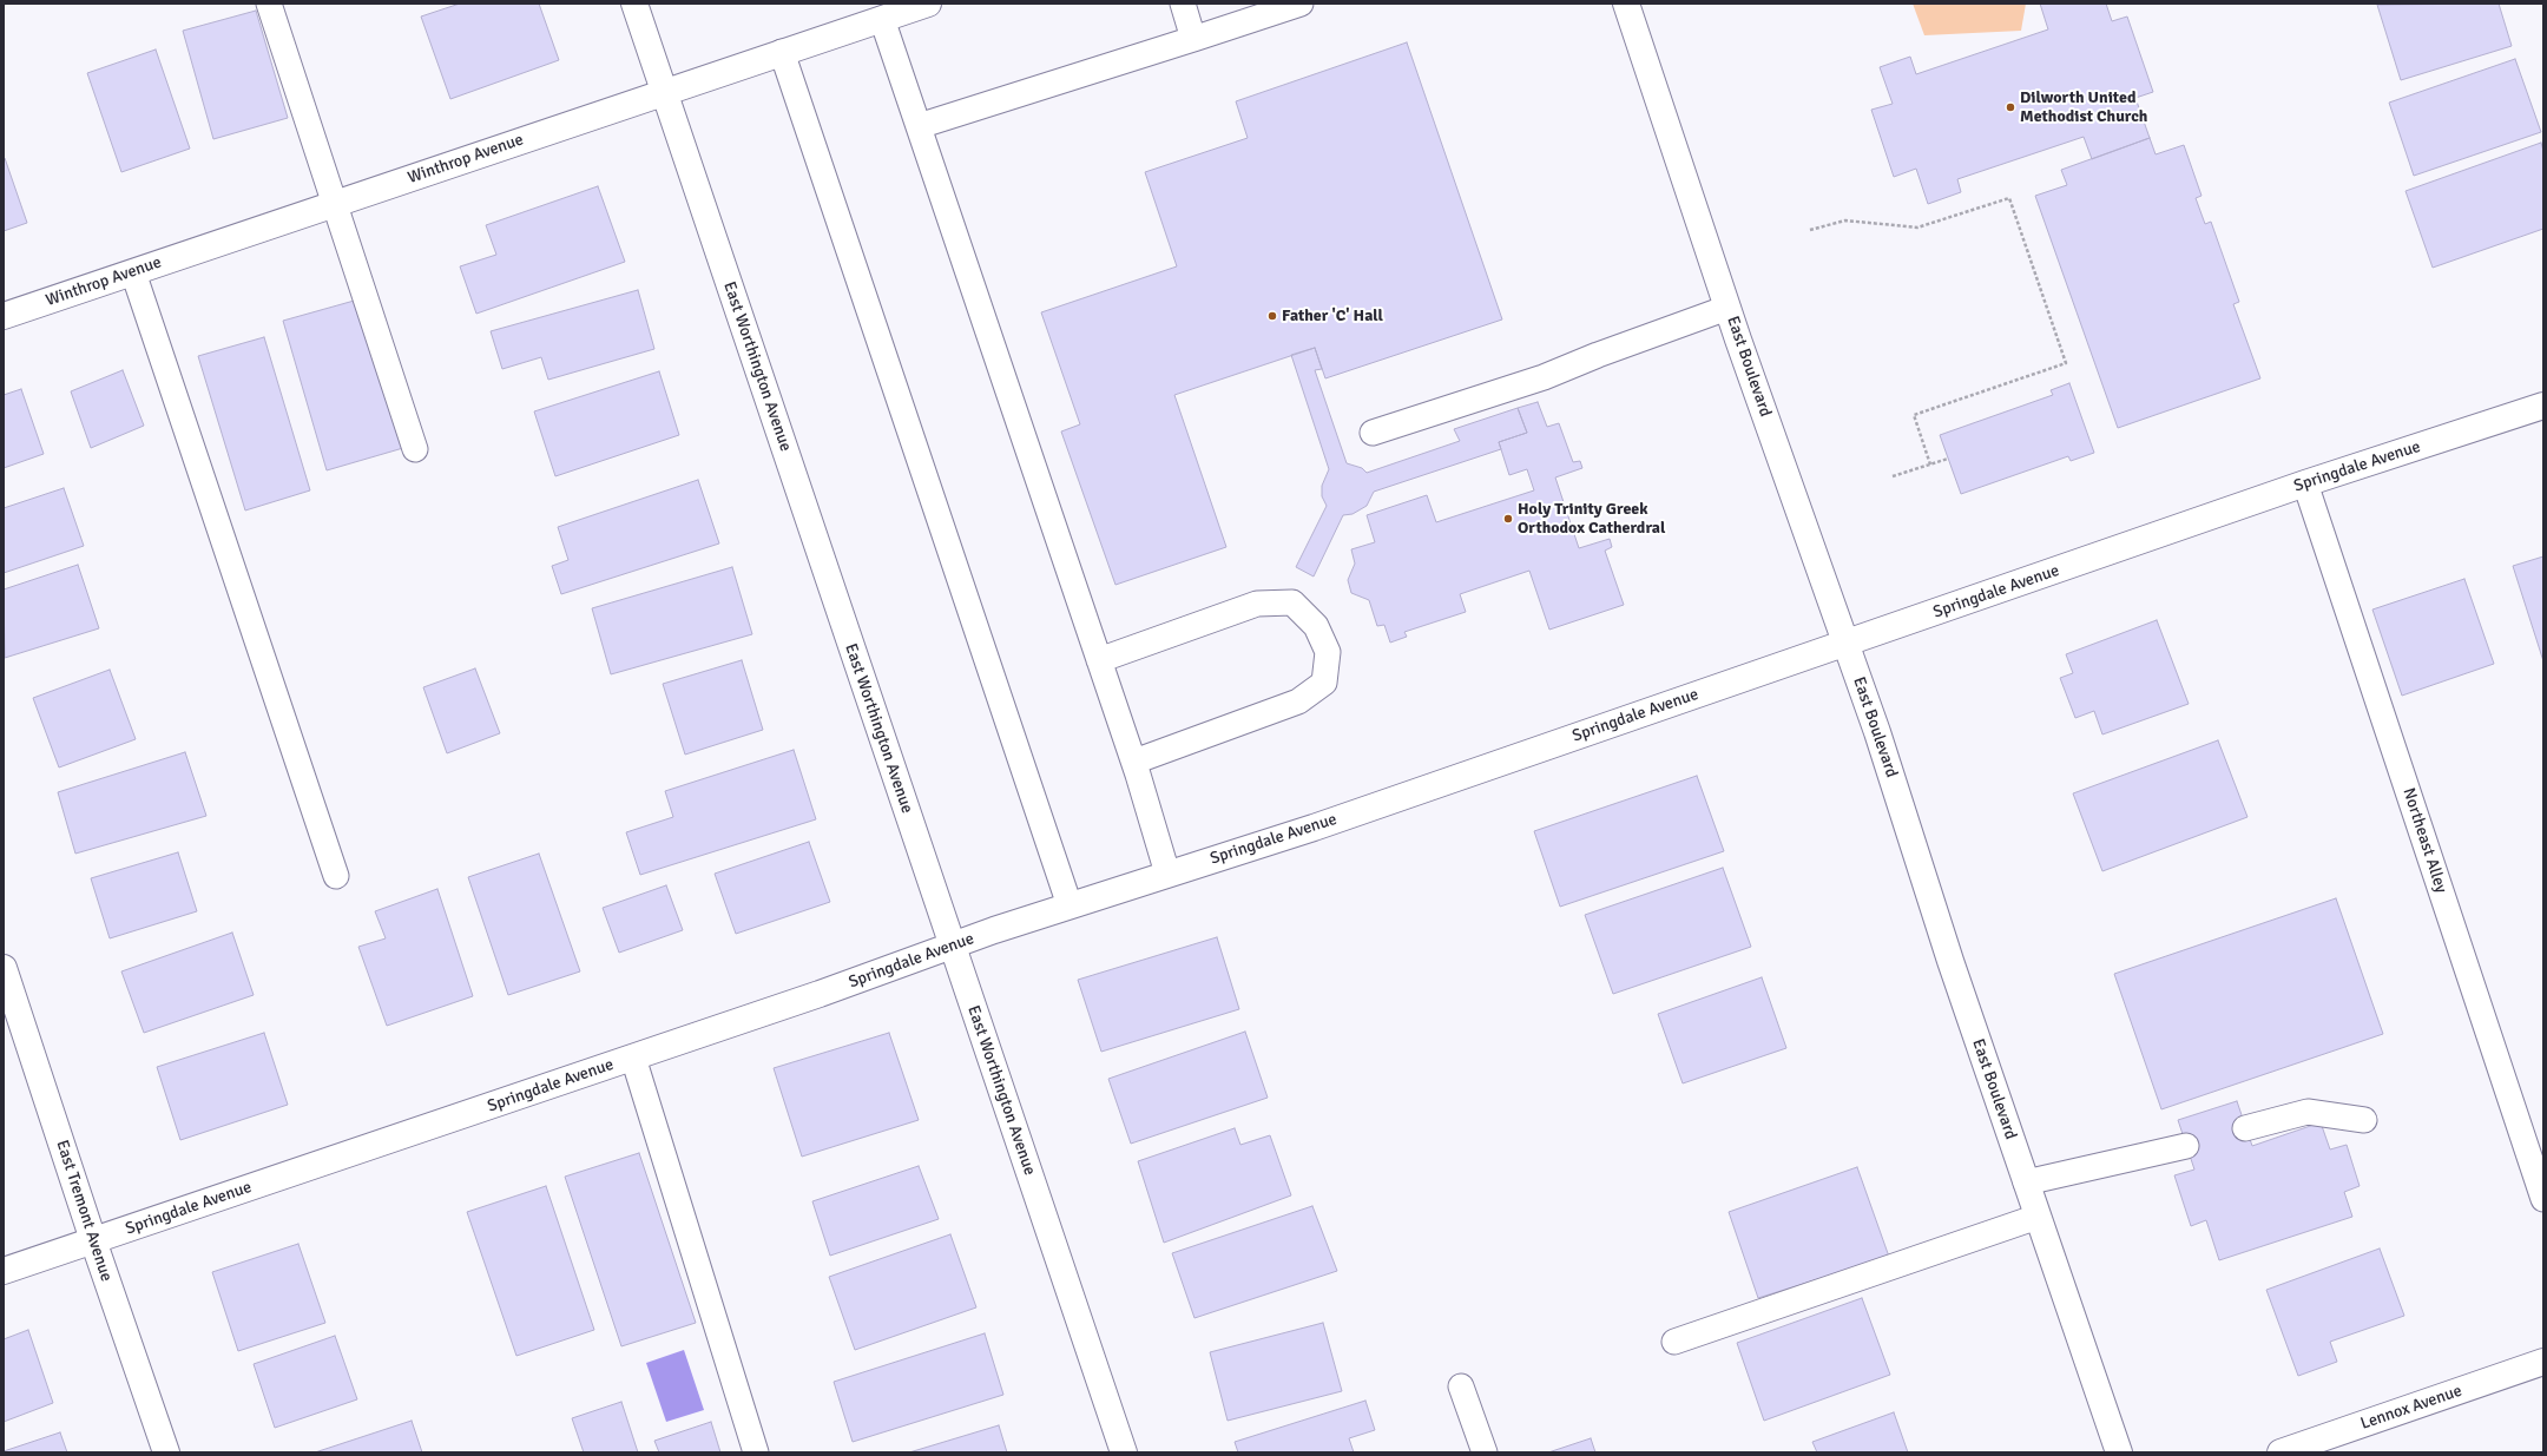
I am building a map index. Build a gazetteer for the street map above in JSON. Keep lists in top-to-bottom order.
{
  "streets": {
    "street": [
      "Winthrop Avenue",
      "East Worthington Avenue",
      "East Boulevard",
      "Springdale Avenue",
      "East Tremont Avenue",
      "Lennox Avenue"
    ],
    "lane": ["Northeast Alley"]
  },
  "crossings": [
    ["Winthrop Avenue", "East Worthington Avenue"],
    ["East Worthington Avenue", "Springdale Avenue"],
    ["East Boulevard", "Springdale Avenue"],
    ["Springdale Avenue", "Northeast Alley"],
    ["Springdale Avenue", "East Tremont Avenue"]
  ],
  "places": ["Dilworth United Methodist Church", "Father 'C' Hall", "Holy Trinity Greek Orthodox Catherdral"]
}
